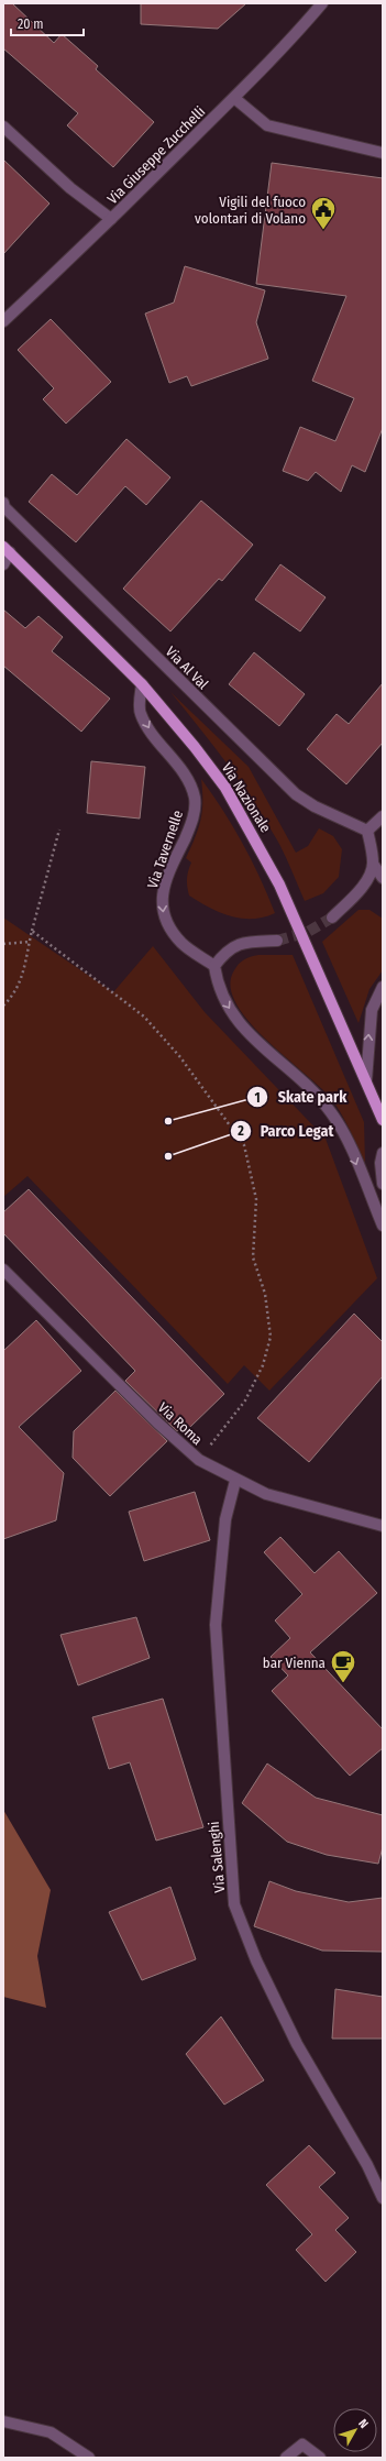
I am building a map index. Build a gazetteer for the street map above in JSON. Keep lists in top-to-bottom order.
{
  "streets": {
    "main road": ["Via Nazionale"],
    "street": [
      "Via Giuseppe Zucchelli",
      "Via Al Val",
      "Via Tavernelle",
      "Via Roma",
      "Via Salenghi"
    ]
  },
  "crossings": [
    ["Via Nazionale", "Via Tavernelle"],
    ["Via Roma", "Via Salenghi"]
  ],
  "one_way": ["Via Tavernelle"],
  "places": {
    "public building": ["Vigili del fuoco volontari di Volano"],
    "other": ["Skate park", "Parco Legat"],
    "cafe": ["bar Vienna"]
  },
  "scale_bar": "20 m",
  "north": "top right"
}
